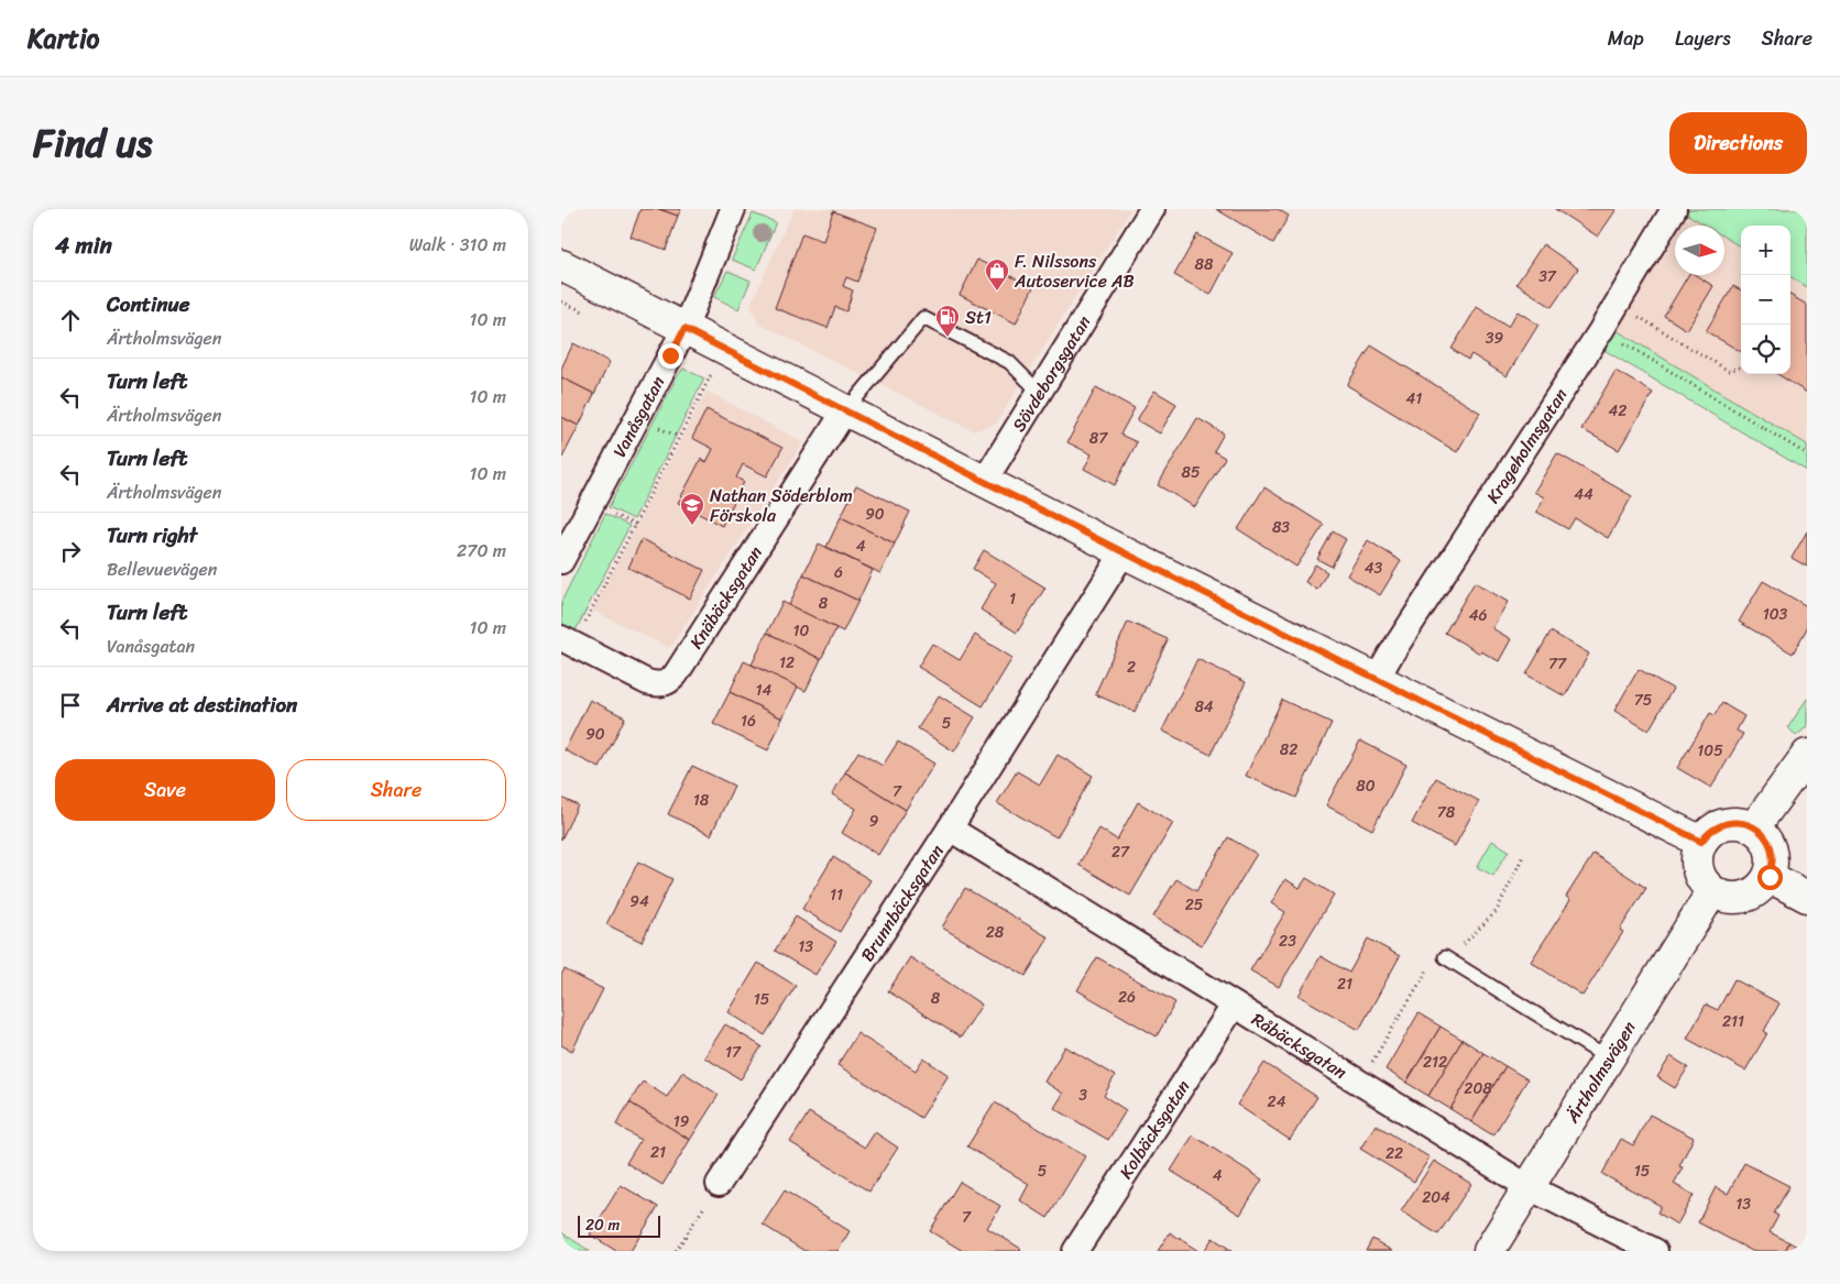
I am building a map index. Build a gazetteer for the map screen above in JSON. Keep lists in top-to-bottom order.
{
  "streets": {
    "street": [
      "Sövdeborgsgatan",
      "Vanåsgatan",
      "Krageholmsgatan",
      "Knäbäcksgatan",
      "Brunnbäcksgatan",
      "Råbäcksgatan",
      "Ärtholmsvägen",
      "Kolbäcksgatan"
    ]
  },
  "crossings": [
    ["Brunnbäcksgatan", "Råbäcksgatan"],
    ["Råbäcksgatan", "Ärtholmsvägen"],
    ["Råbäcksgatan", "Kolbäcksgatan"]
  ],
  "places": {
    "shop": ["F. Nilssons Autoservice AB"],
    "fuel station": ["St1"],
    "school or university": ["Nathan Söderblom Förskola"]
  },
  "house_numbers": [
    "88",
    "37",
    "39",
    "41",
    "42",
    "87",
    "85",
    "44",
    "90",
    "83",
    "4",
    "43",
    "6",
    "1",
    "8",
    "103",
    "46",
    "10",
    "12",
    "77",
    "2",
    "14",
    "75",
    "84",
    "16",
    "5",
    "90",
    "82",
    "105",
    "80",
    "7",
    "18",
    "78",
    "9",
    "27",
    "11",
    "94",
    "25",
    "28",
    "23",
    "13",
    "21",
    "26",
    "8",
    "15",
    "211",
    "17",
    "212",
    "208",
    "3",
    "24",
    "19",
    "21",
    "22",
    "5",
    "15",
    "4",
    "204",
    "13",
    "7"
  ],
  "scale_bar": "20 m",
  "north": "right",
  "page": {
    "header": "Kartio",
    "nav": ["Map", "Layers", "Share"],
    "title": "Find us",
    "buttons": [
      "Directions",
      ["Save", "Share"]
    ],
    "heading": ["4 min", "Walk · 310 m"],
    "map_buttons": ["+", "−"],
    "list": [
      ["Continue", "Ärtholmsvägen", "10 m"],
      ["Turn left", "Ärtholmsvägen", "10 m"],
      ["Turn left", "Ärtholmsvägen", "10 m"],
      ["Turn right", "Bellevuevägen", "270 m"],
      ["Turn left", "Vanåsgatan", "10 m"],
      "Arrive at destination"
    ],
    "scale": "20 m"
  }
}
